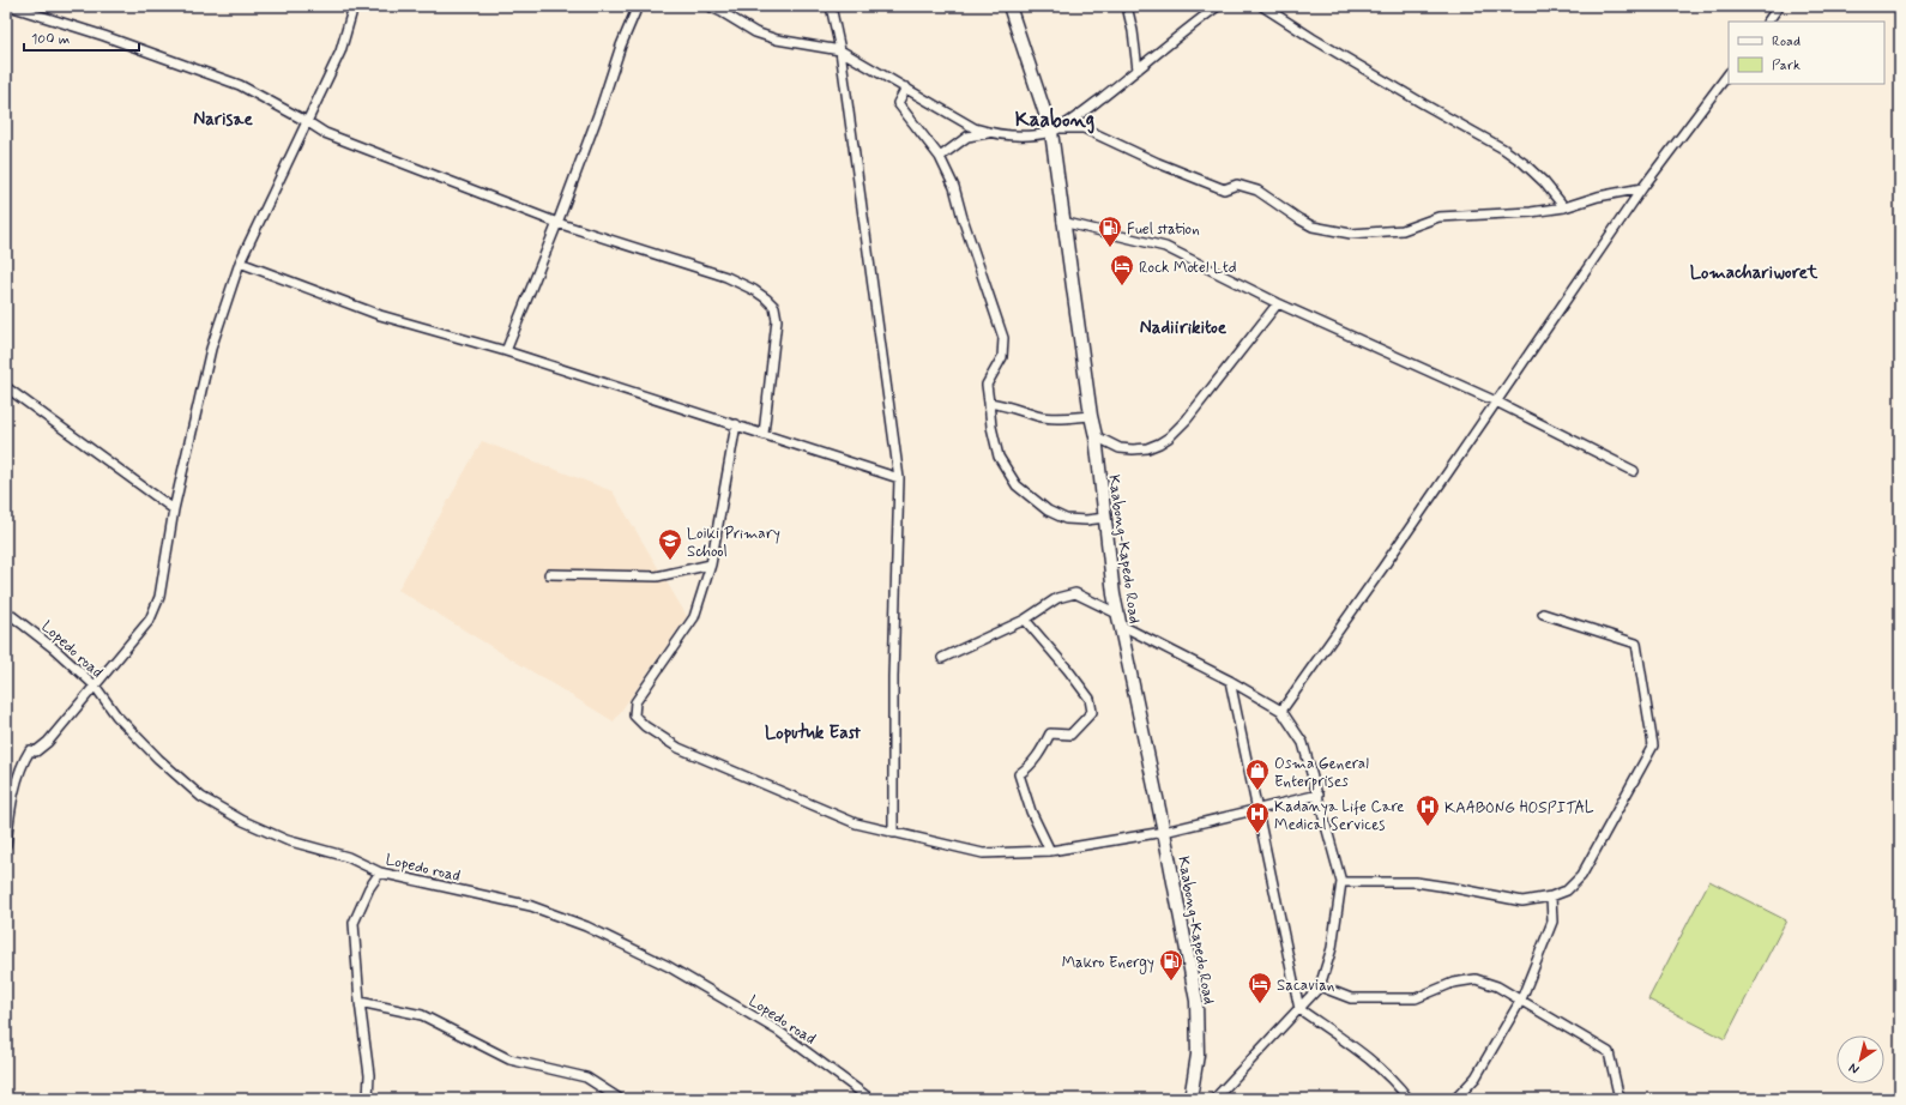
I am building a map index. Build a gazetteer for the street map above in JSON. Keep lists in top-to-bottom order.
{
  "streets": {
    "main road": ["Kaabong-Kapedo Road"],
    "street": ["Lopedo road"]
  },
  "districts": [
    "Narisae",
    "Kaabong",
    "Lomachariworet",
    "Nadiirikitoe",
    "Loputuk East"
  ],
  "places": {
    "fuel station": ["Fuel station", "Makro Energy"],
    "hotel": ["Rock Motel Ltd", "Sacavian"],
    "school or university": ["Loiki Primary School"],
    "shop": ["Osma General Enterprises"],
    "hospital": ["KAABONG HOSPITAL", "Kadanya Life Care Medical Services"]
  },
  "legend": ["Road", "Park"],
  "scale_bar": "100 m",
  "north": "bottom left"
}
